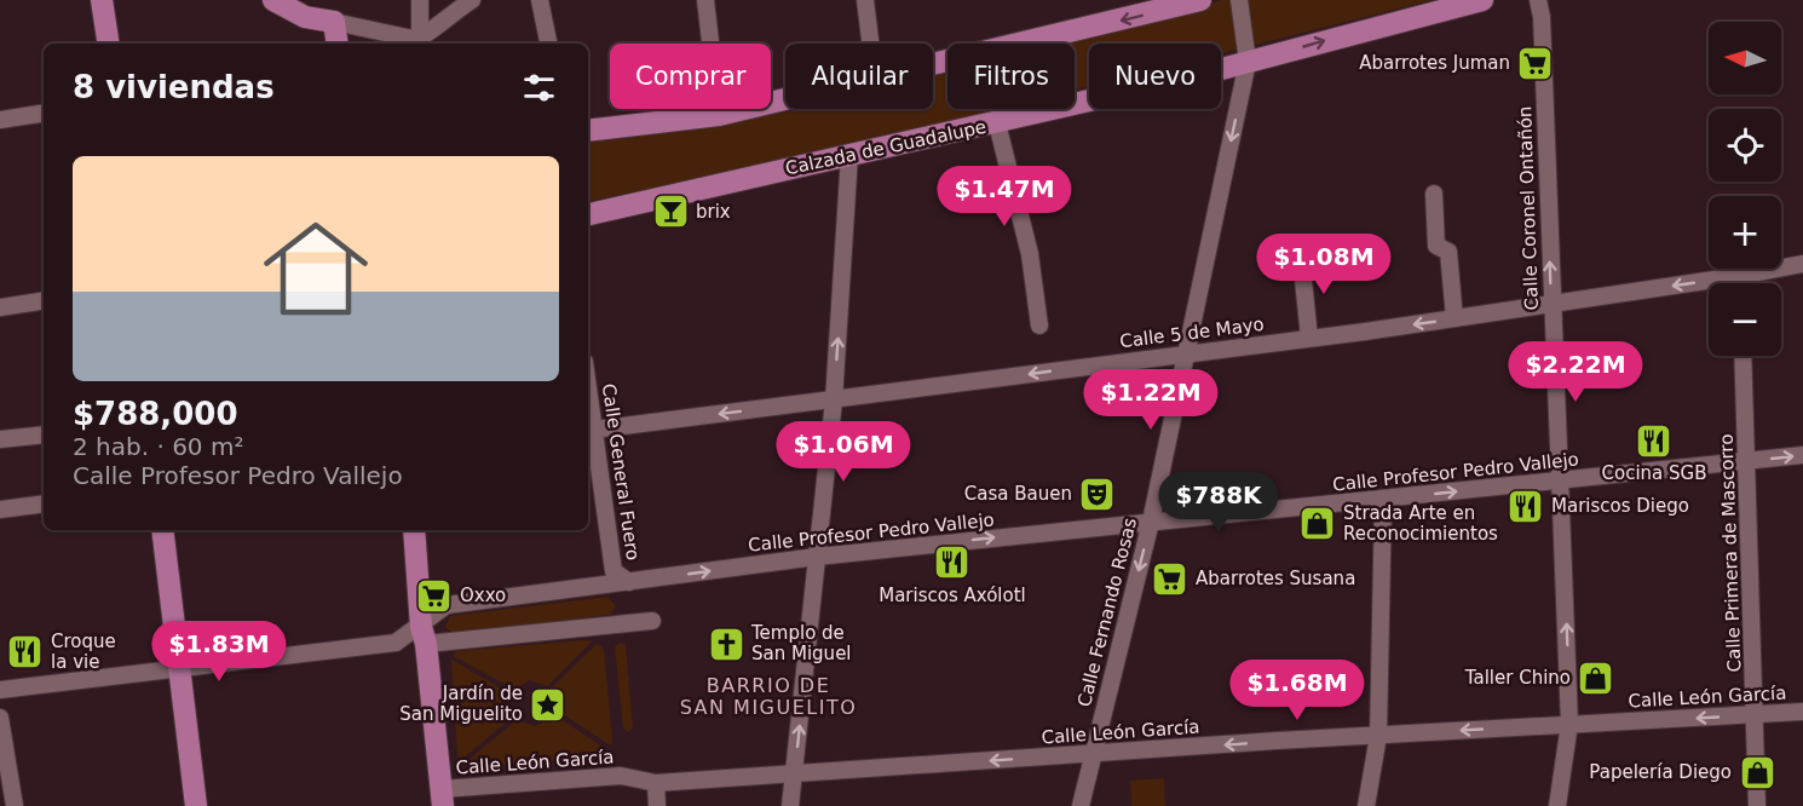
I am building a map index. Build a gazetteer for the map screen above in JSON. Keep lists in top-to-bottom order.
{
  "streets": {
    "main road": ["Calzada de Guadalupe"],
    "street": [
      "Calle Coronel Ontañón",
      "Calle 5 de Mayo",
      "Calle General Fuero",
      "Calle Profesor Pedro Vallejo",
      "Calle Primera de Mascorro",
      "Calle Fernando Rosas",
      "Calle León García"
    ]
  },
  "crossings": [
    ["Calzada de Guadalupe", "Calle Fernando Rosas"],
    ["Calle Coronel Ontañón", "Calle 5 de Mayo"],
    ["Calle Coronel Ontañón", "Calle Profesor Pedro Vallejo"],
    ["Calle Coronel Ontañón", "Calle León García"],
    ["Calle 5 de Mayo", "Calle General Fuero"],
    ["Calle 5 de Mayo", "Calle Fernando Rosas"],
    ["Calle General Fuero", "Calle Profesor Pedro Vallejo"],
    ["Calle Profesor Pedro Vallejo", "Calle Primera de Mascorro"],
    ["Calle Profesor Pedro Vallejo", "Calle Fernando Rosas"],
    ["Calle Primera de Mascorro", "Calle León García"],
    ["Calle Fernando Rosas", "Calle León García"]
  ],
  "one_way": [
    "Calle Coronel Ontañón",
    "Calle 5 de Mayo",
    "Calle Profesor Pedro Vallejo",
    "Calle Fernando Rosas",
    "Calle León García"
  ],
  "districts": ["BARRIO DE SAN MIGUELITO"],
  "places": {
    "supermarket": ["Abarrotes Juman", "Abarrotes Susana", "Oxxo"],
    "bar": ["brix"],
    "restaurant": [
      "Cocina SGB",
      "Mariscos Diego",
      "Mariscos Axólotl",
      "Croque la vie"
    ],
    "theatre": ["Casa Bauen"],
    "shop": ["Strada Arte en Reconocimientos", "Taller Chino", "Papelería Diego"],
    "church": ["Templo de San Miguel"],
    "place": ["Jardín de San Miguelito"]
  },
  "north": "left",
  "page": {
    "map_buttons": ["+", "−"],
    "chip": [
      "Comprar",
      "Alquilar",
      "Filtros",
      "Nuevo"
    ],
    "heading": "8 viviendas",
    "list": [
      {
        "name": "$788,000",
        "note": "2 hab. · 60 m² · Calle Profesor Pedro Vallejo"
      }
    ],
    "price": [
      "$1.47M",
      "$1.08M",
      "$2.22M",
      "$1.22M",
      "$1.06M",
      "$788K",
      "$1.83M",
      "$1.68M"
    ]
  }
}
